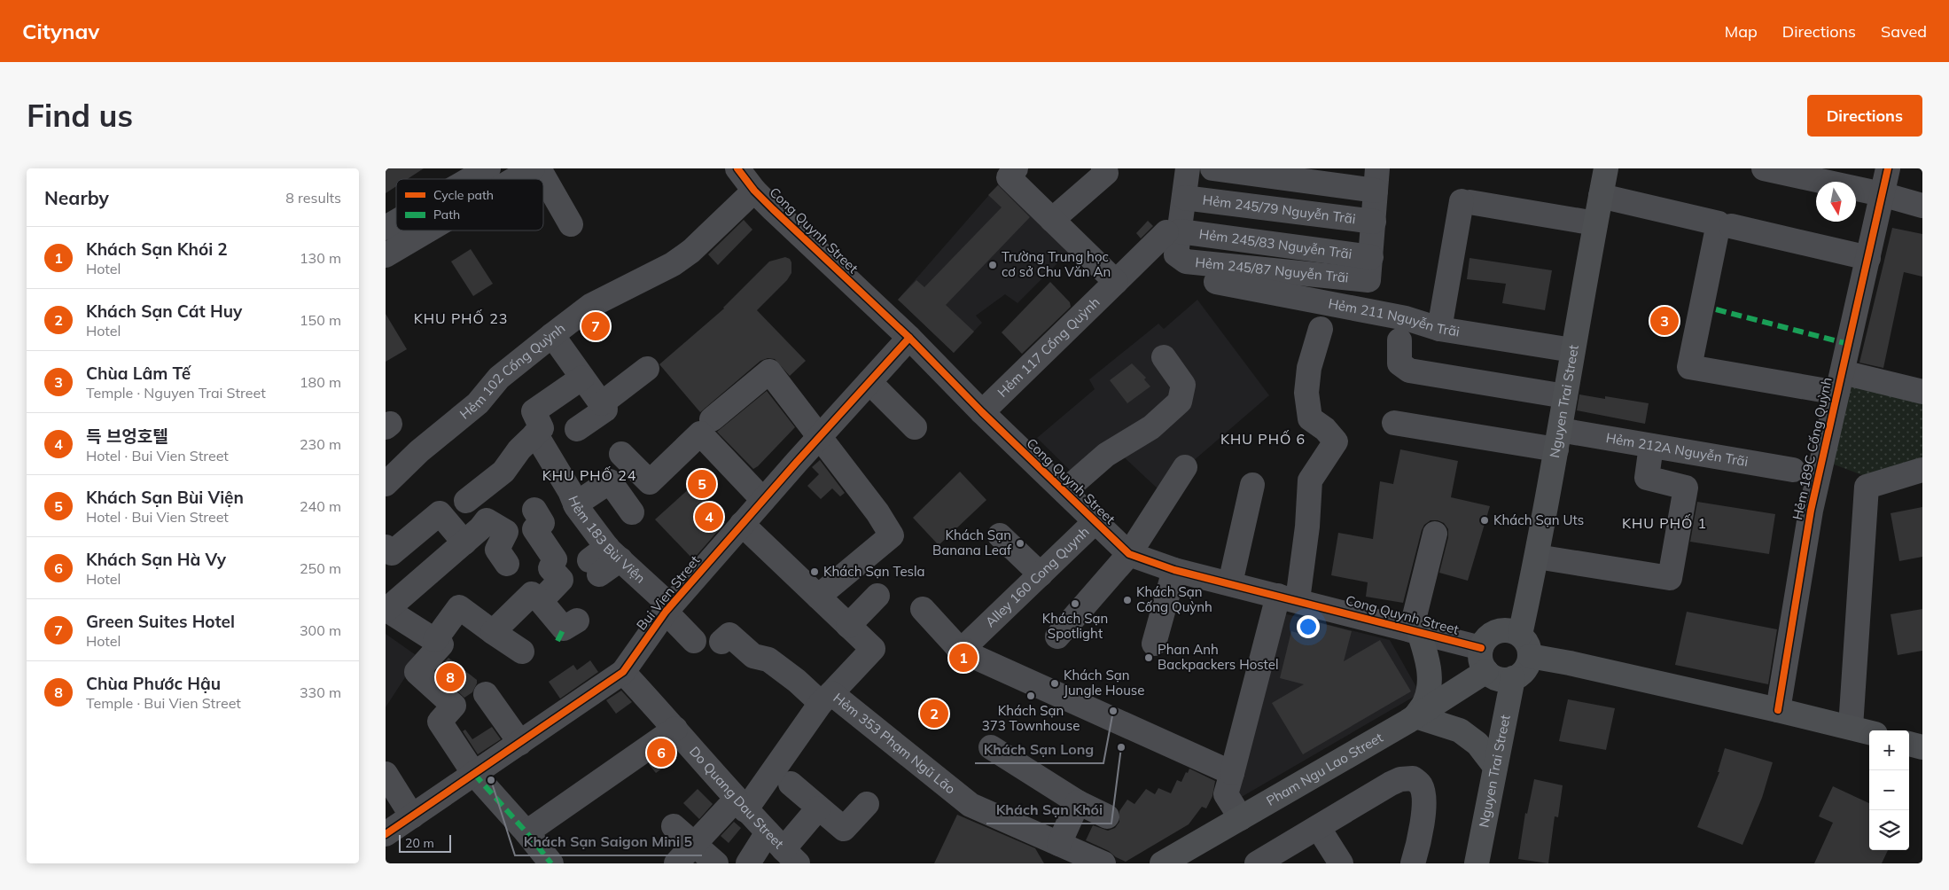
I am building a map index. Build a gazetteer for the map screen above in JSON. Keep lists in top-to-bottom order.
{
  "streets": {
    "main road": ["Nguyen Trai Street", "Pham Ngu Lao Street"],
    "street": [
      "Hẻm 245/79 Nguyễn Trãi",
      "Cong Quynh Street",
      "Hẻm 245/83 Nguyễn Trãi",
      "Hẻm 245/87 Nguyễn Trãi",
      "Hẻm 211 Nguyễn Trãi",
      "Hẻm 117 Cống Quỳnh",
      "Hẻm 102 Cống Quỳnh",
      "Hẻm 189C Cống Quỳnh",
      "Hẻm 212A Nguyễn Trãi",
      "Hẻm 183 Bùi Viện",
      "Alley 160 Cong Quynh",
      "Bui Vien Street",
      "Hẻm 353 Phạm Ngũ Lão",
      "Do Quang Dau Street"
    ]
  },
  "crossings": [
    ["Cong Quynh Street", "Hẻm 117 Cống Quỳnh"],
    ["Cong Quynh Street", "Hẻm 102 Cống Quỳnh"],
    ["Cong Quynh Street", "Nguyen Trai Street"],
    ["Cong Quynh Street", "Alley 160 Cong Quynh"],
    ["Cong Quynh Street", "Bui Vien Street"],
    ["Cong Quynh Street", "Pham Ngu Lao Street"],
    ["Hẻm 245/83 Nguyễn Trãi", "Hẻm 245/87 Nguyễn Trãi"],
    ["Hẻm 245/83 Nguyễn Trãi", "Hẻm 117 Cống Quỳnh"],
    ["Hẻm 245/87 Nguyễn Trãi", "Hẻm 117 Cống Quỳnh"],
    ["Hẻm 211 Nguyễn Trãi", "Nguyen Trai Street"],
    ["Nguyen Trai Street", "Hẻm 212A Nguyễn Trãi"],
    ["Nguyen Trai Street", "Pham Ngu Lao Street"],
    ["Hẻm 183 Bùi Viện", "Bui Vien Street"],
    ["Bui Vien Street", "Do Quang Dau Street"]
  ],
  "districts": [
    "KHU PHỐ 23",
    "KHU PHỐ 6",
    "KHU PHỐ 24",
    "KHU PHỐ 1"
  ],
  "places": [
    "Trường Trung học cơ sở Chu Văn An",
    "Khách Sạn Uts",
    "Khách Sạn Banana Leaf",
    "Khách Sạn Tesla",
    "Khách Sạn Cống Quỳnh",
    "Khách Sạn Spotlight",
    "Phan Anh Backpackers Hostel",
    "Khách Sạn Jungle House",
    "Khách Sạn 373 Townhouse",
    "Khách Sạn Long",
    "Khách Sạn Khói",
    "Khách Sạn Saigon Mini 5"
  ],
  "legend": ["Cycle path", "Path"],
  "scale_bar": "20 m",
  "north": "bottom",
  "page": {
    "header": "Citynav",
    "nav": ["Map", "Directions", "Saved"],
    "buttons": "Directions",
    "title": "Find us",
    "heading": ["Nearby", "8 results"],
    "list": [
      {
        "mark": "1",
        "name": "Khách Sạn Khói 2",
        "note": "Hotel",
        "value": "130 m"
      },
      {
        "mark": "2",
        "name": "Khách Sạn Cát Huy",
        "note": "Hotel",
        "value": "150 m"
      },
      {
        "mark": "3",
        "name": "Chùa Lâm Tế",
        "note": "Temple · Nguyen Trai Street",
        "value": "180 m"
      },
      {
        "mark": "4",
        "name": "득 브엉호텔",
        "note": "Hotel · Bui Vien Street",
        "value": "230 m"
      },
      {
        "mark": "5",
        "name": "Khách Sạn Bùi Viện",
        "note": "Hotel · Bui Vien Street",
        "value": "240 m"
      },
      {
        "mark": "6",
        "name": "Khách Sạn Hà Vy",
        "note": "Hotel",
        "value": "250 m"
      },
      {
        "mark": "7",
        "name": "Green Suites Hotel",
        "note": "Hotel",
        "value": "300 m"
      },
      {
        "mark": "8",
        "name": "Chùa Phước Hậu",
        "note": "Temple · Bui Vien Street",
        "value": "330 m"
      }
    ],
    "pins": [
      "3",
      "7",
      "5",
      "4",
      "1",
      "8",
      "2",
      "6"
    ],
    "map_buttons": ["+", "−"],
    "scale": "20 m"
  }
}
